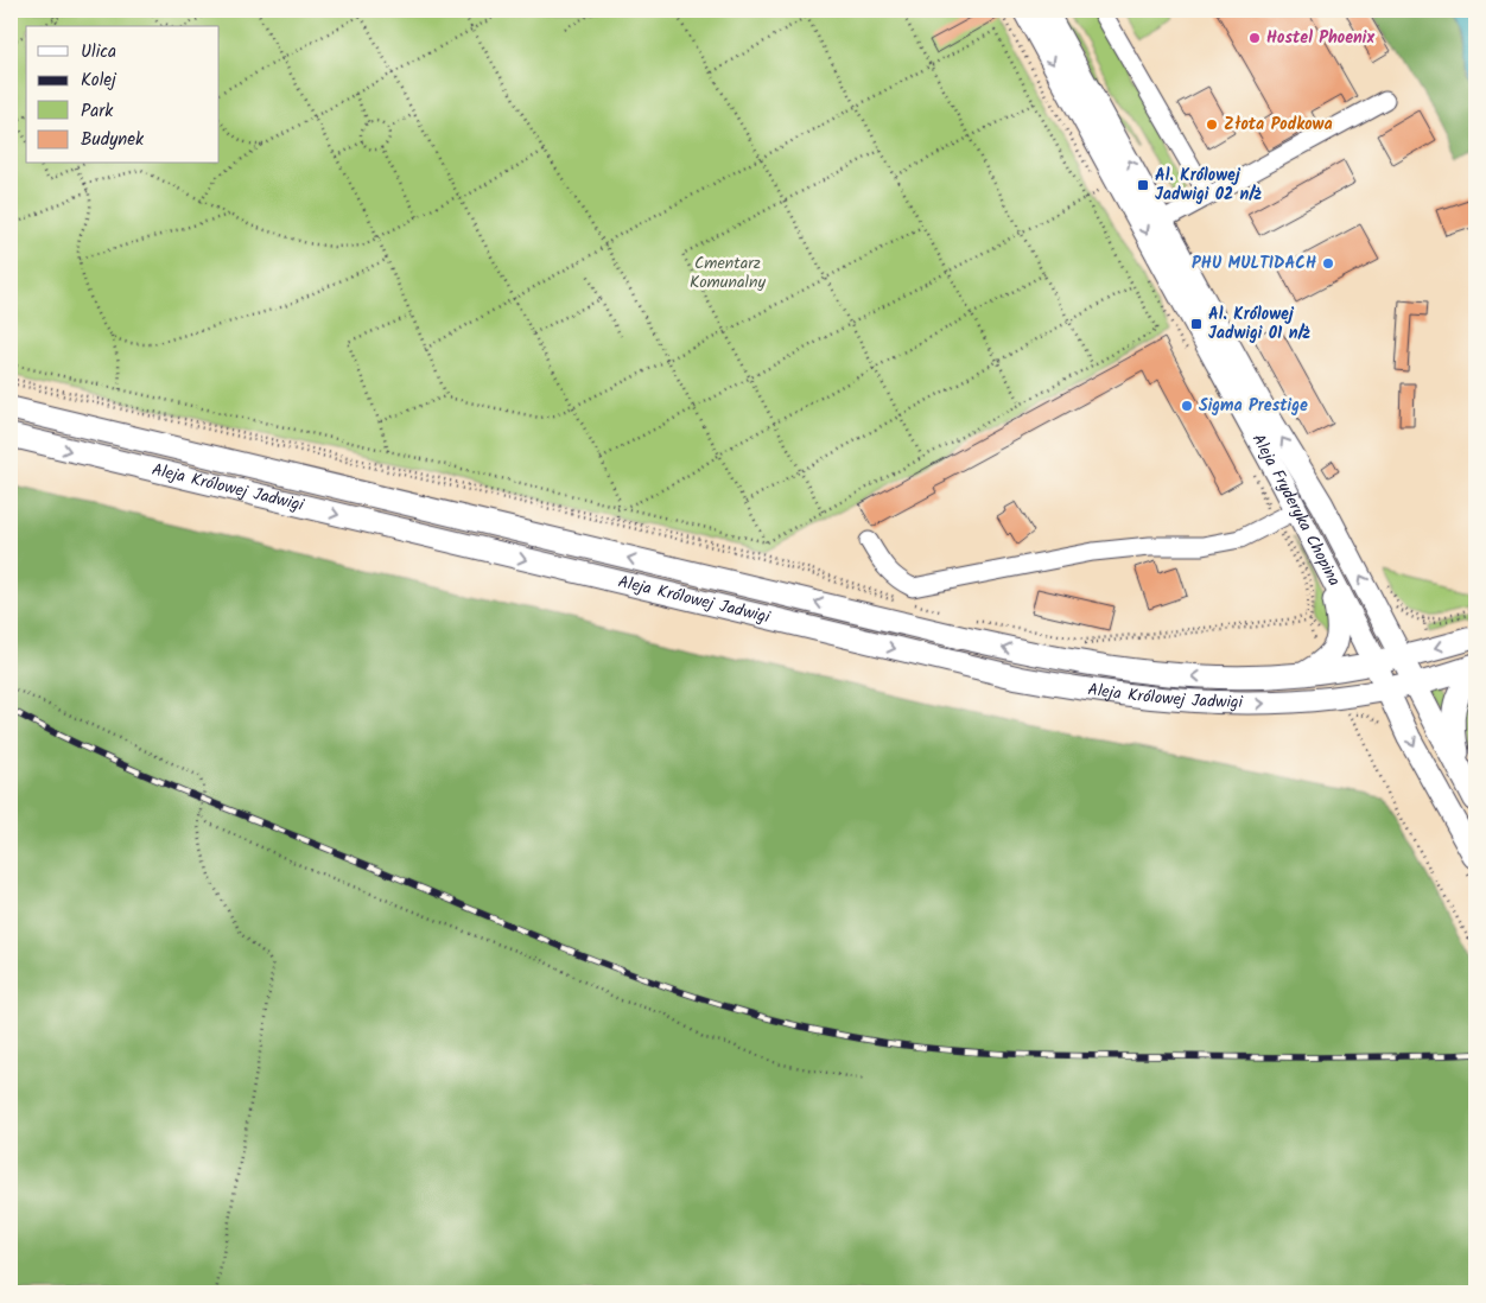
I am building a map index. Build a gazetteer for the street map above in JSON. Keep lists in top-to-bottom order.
{
  "streets": {
    "main road": ["Aleja Królowej Jadwigi", "Aleja Fryderyka Chopina"]
  },
  "crossings": [
    ["Aleja Królowej Jadwigi", "Aleja Fryderyka Chopina"]
  ],
  "parks": ["Cmentarz Komunalny"],
  "places": {
    "other": [
      "Hostel Phoenix",
      "Złota Podkowa",
      "PHU MULTIDACH",
      "Sigma Prestige"
    ],
    "transit": ["Al. Królowej Jadwigi 02 n/ż", "Al. Królowej Jadwigi 01 n/ż"]
  },
  "legend": [
    "Ulica",
    "Kolej",
    "Park",
    "Budynek"
  ]
}
